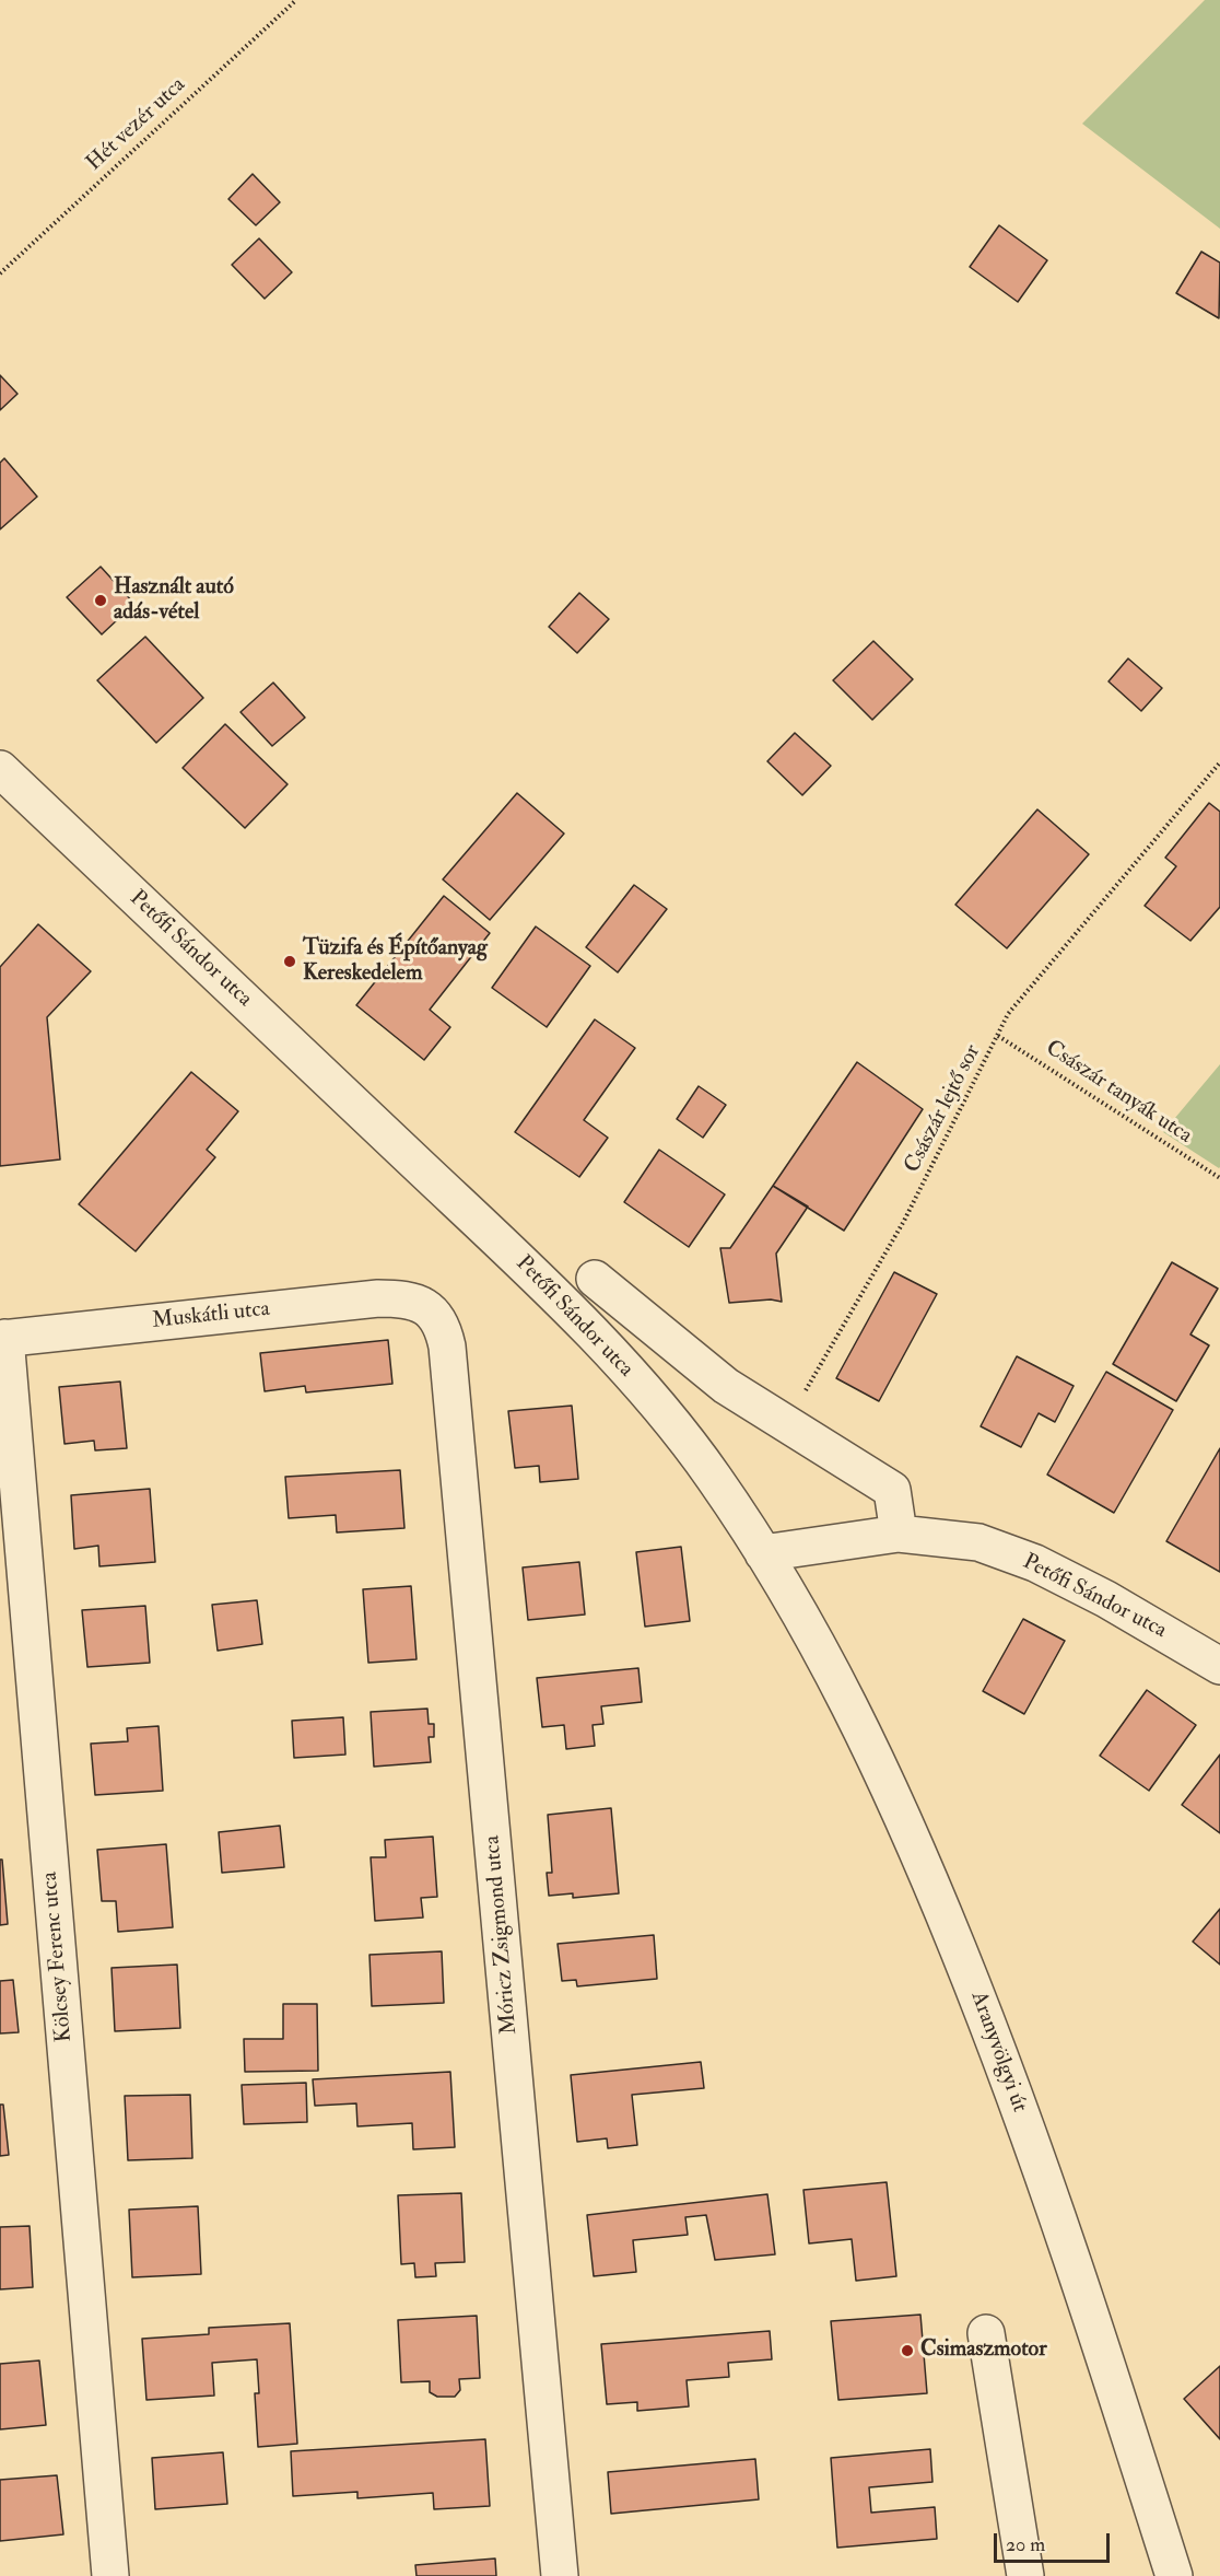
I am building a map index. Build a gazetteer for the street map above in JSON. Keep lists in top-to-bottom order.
{
  "streets": {
    "street": [
      "Petőfi Sándor utca",
      "Muskátli utca",
      "Móricz Zsigmond utca",
      "Kölcsey Ferenc utca",
      "Aranyvölgyi út"
    ],
    "path": ["Hét vezér utca", "Császár tanyák utca", "Császár lejtő sor"]
  },
  "crossings": [
    ["Petőfi Sándor utca", "Aranyvölgyi út"],
    ["Császár tanyák utca", "Császár lejtő sor"],
    ["Muskátli utca", "Móricz Zsigmond utca"],
    ["Muskátli utca", "Kölcsey Ferenc utca"]
  ],
  "places": ["Használt autó adás-vétel", "Tüzifa és Építőanyag Kereskedelem", "Csimaszmotor"],
  "scale_bar": "20 m"
}
